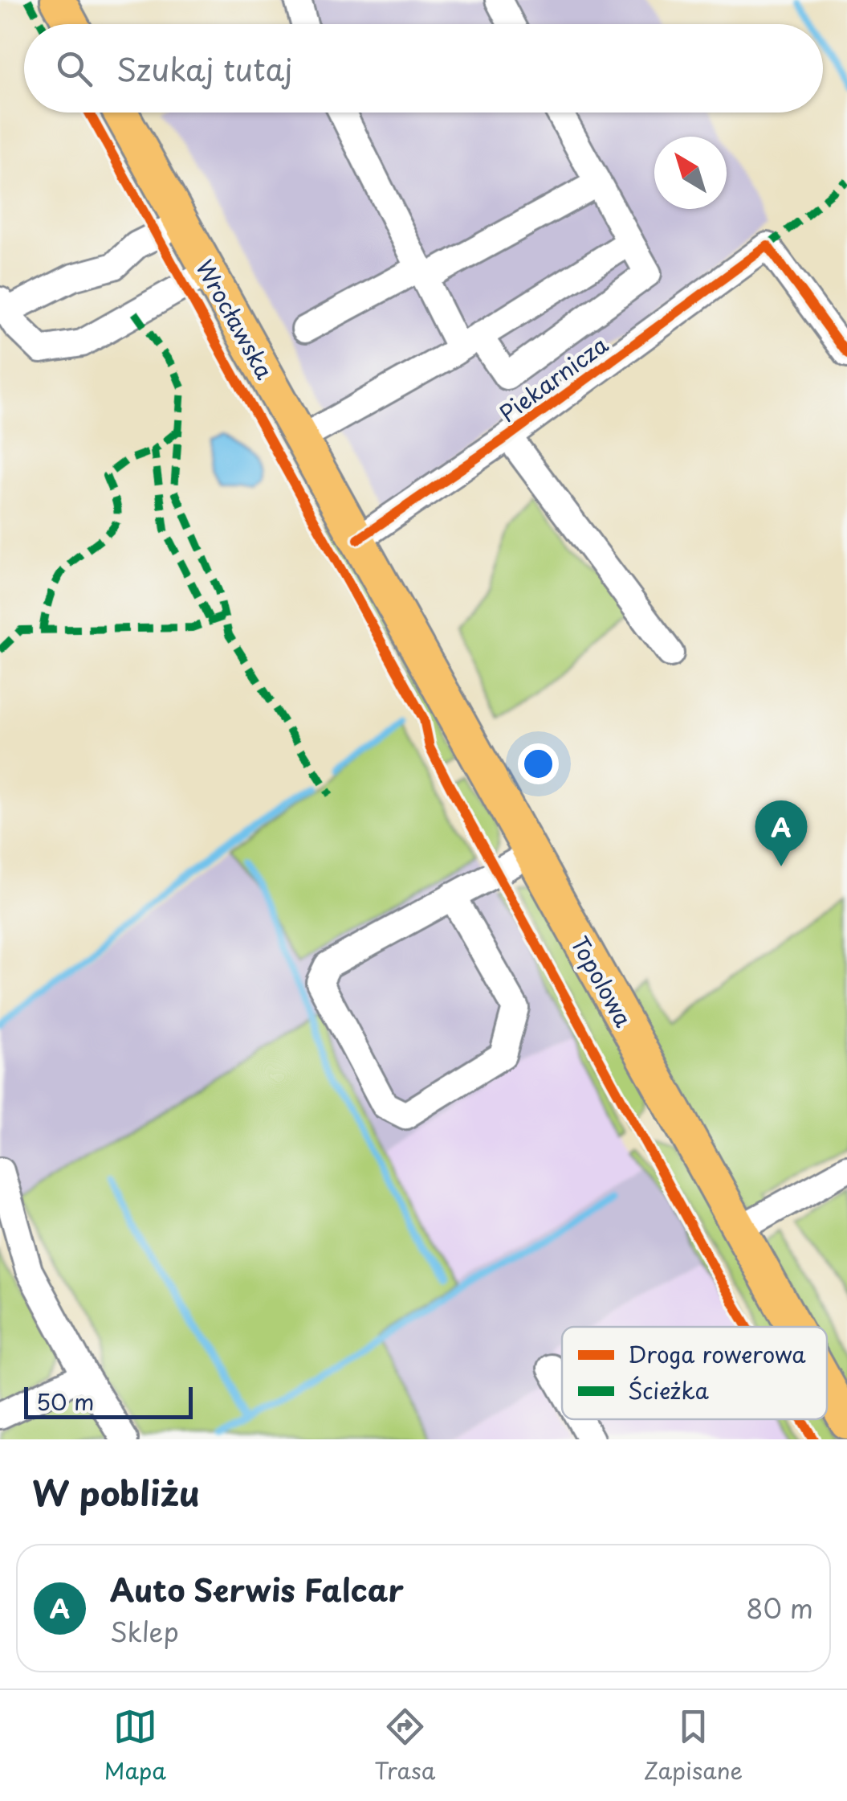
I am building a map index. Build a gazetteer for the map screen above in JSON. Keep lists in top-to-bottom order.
{
  "streets": {
    "main road": ["Wrocławska", "Topolowa"],
    "street": ["Piekarnicza"]
  },
  "crossings": [
    ["Wrocławska", "Piekarnicza"],
    ["Wrocławska", "Topolowa"],
    ["Piekarnicza", "Topolowa"]
  ],
  "legend": ["Droga rowerowa", "Ścieżka"],
  "scale_bar": "50 m",
  "north": "top left",
  "page": {
    "search": "Szukaj tutaj",
    "pins": "A",
    "scale": "50 m",
    "heading": "W pobliżu",
    "list": [
      {
        "mark": "A",
        "name": "Auto Serwis Falcar",
        "note": "Sklep",
        "value": "80 m"
      }
    ],
    "nav": ["Mapa", "Trasa", "Zapisane"]
  }
}
